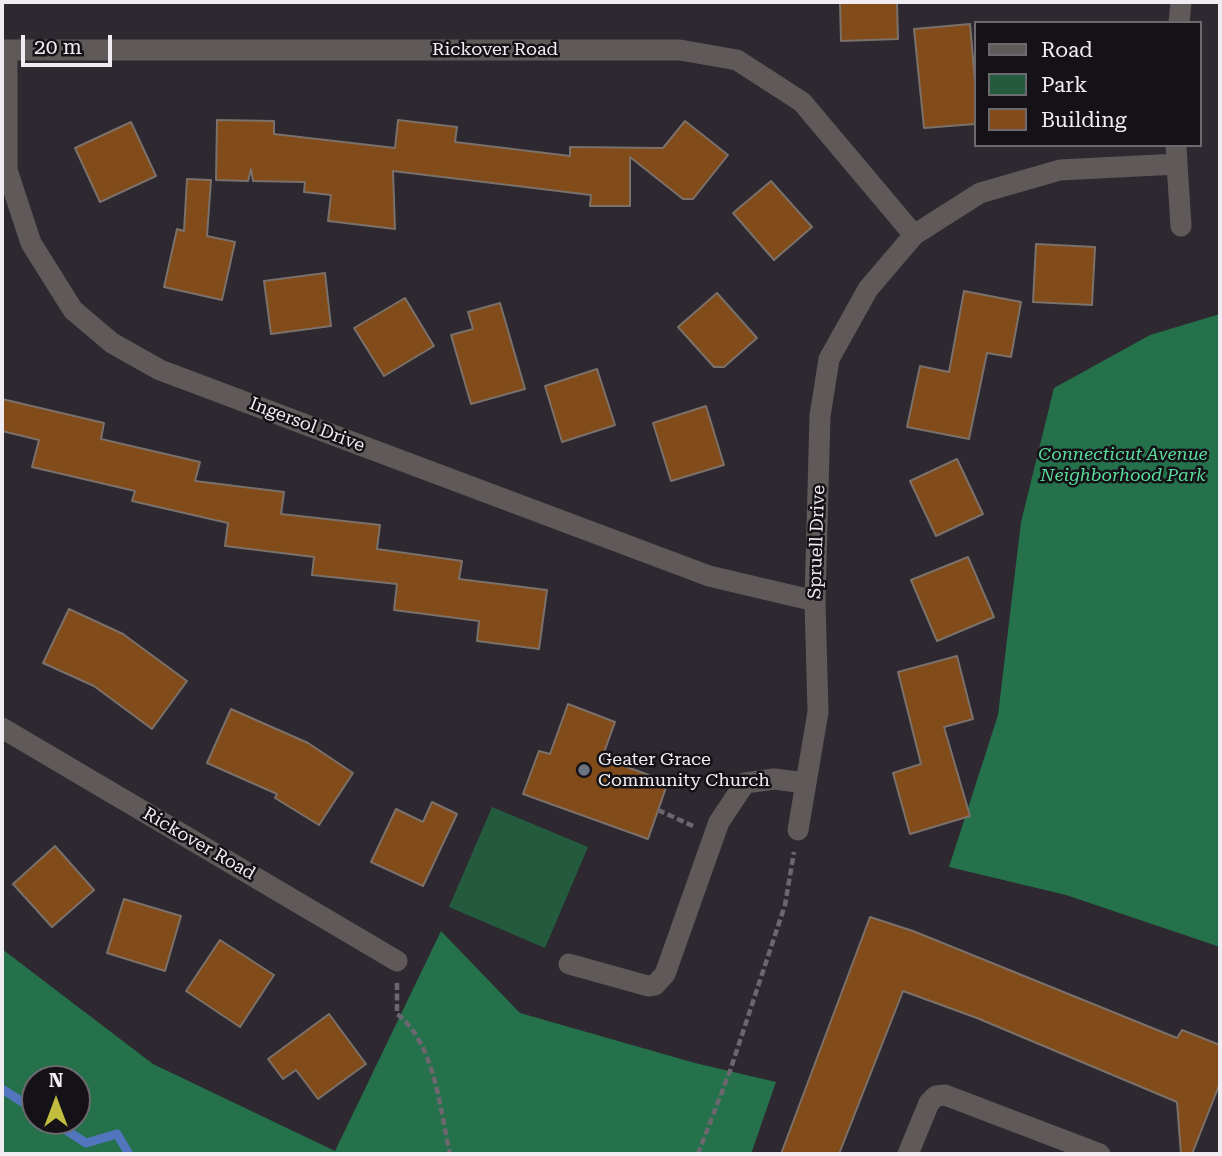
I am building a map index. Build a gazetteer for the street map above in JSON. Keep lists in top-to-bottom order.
{
  "streets": {
    "street": ["Rickover Road", "Ingersol Drive", "Spruell Drive"]
  },
  "crossings": [
    ["Rickover Road", "Ingersol Drive"],
    ["Rickover Road", "Spruell Drive"],
    ["Ingersol Drive", "Spruell Drive"]
  ],
  "parks": ["Connecticut Avenue Neighborhood Park"],
  "places": ["Geater Grace Community Church"],
  "legend": ["Road", "Park", "Building"],
  "scale_bar": "20 m",
  "north": "top"
}
